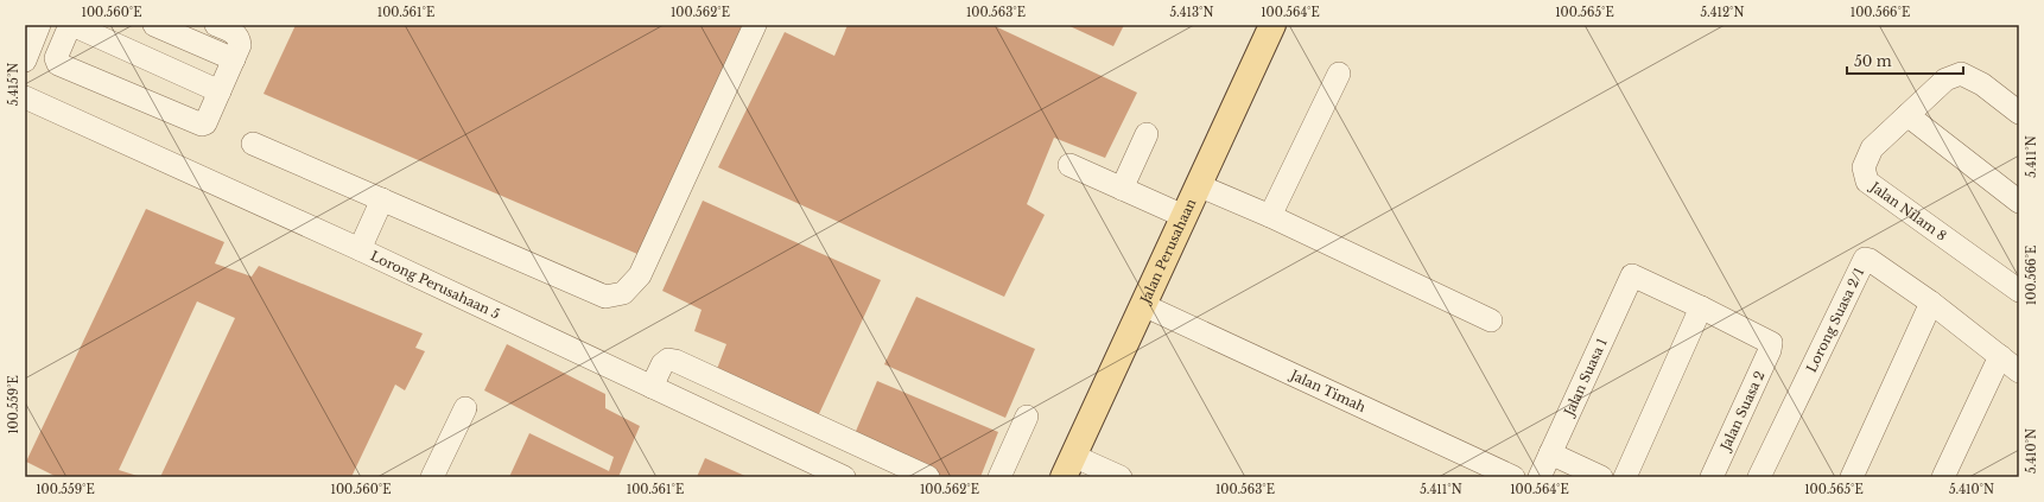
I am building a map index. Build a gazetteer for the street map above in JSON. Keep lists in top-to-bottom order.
{
  "streets": {
    "main road": ["Jalan Perusahaan"],
    "street": [
      "Jalan Nilam 8",
      "Lorong Perusahaan 5",
      "Lorong Suasa 2/1",
      "Jalan Suasa 1",
      "Jalan Timah",
      "Jalan Suasa 2"
    ]
  },
  "crossings": [
    ["Jalan Perusahaan", "Jalan Timah"],
    ["Jalan Suasa 1", "Jalan Suasa 2"]
  ],
  "scale_bar": "50 m",
  "coordinates": [
    "100.560°E",
    "100.561°E",
    "100.562°E",
    "100.563°E",
    "5.413°N",
    "100.564°E",
    "100.565°E",
    "5.412°N",
    "100.566°E",
    "5.415°N",
    "5.411°N",
    "100.559°E",
    "5.410°N"
  ]
}
